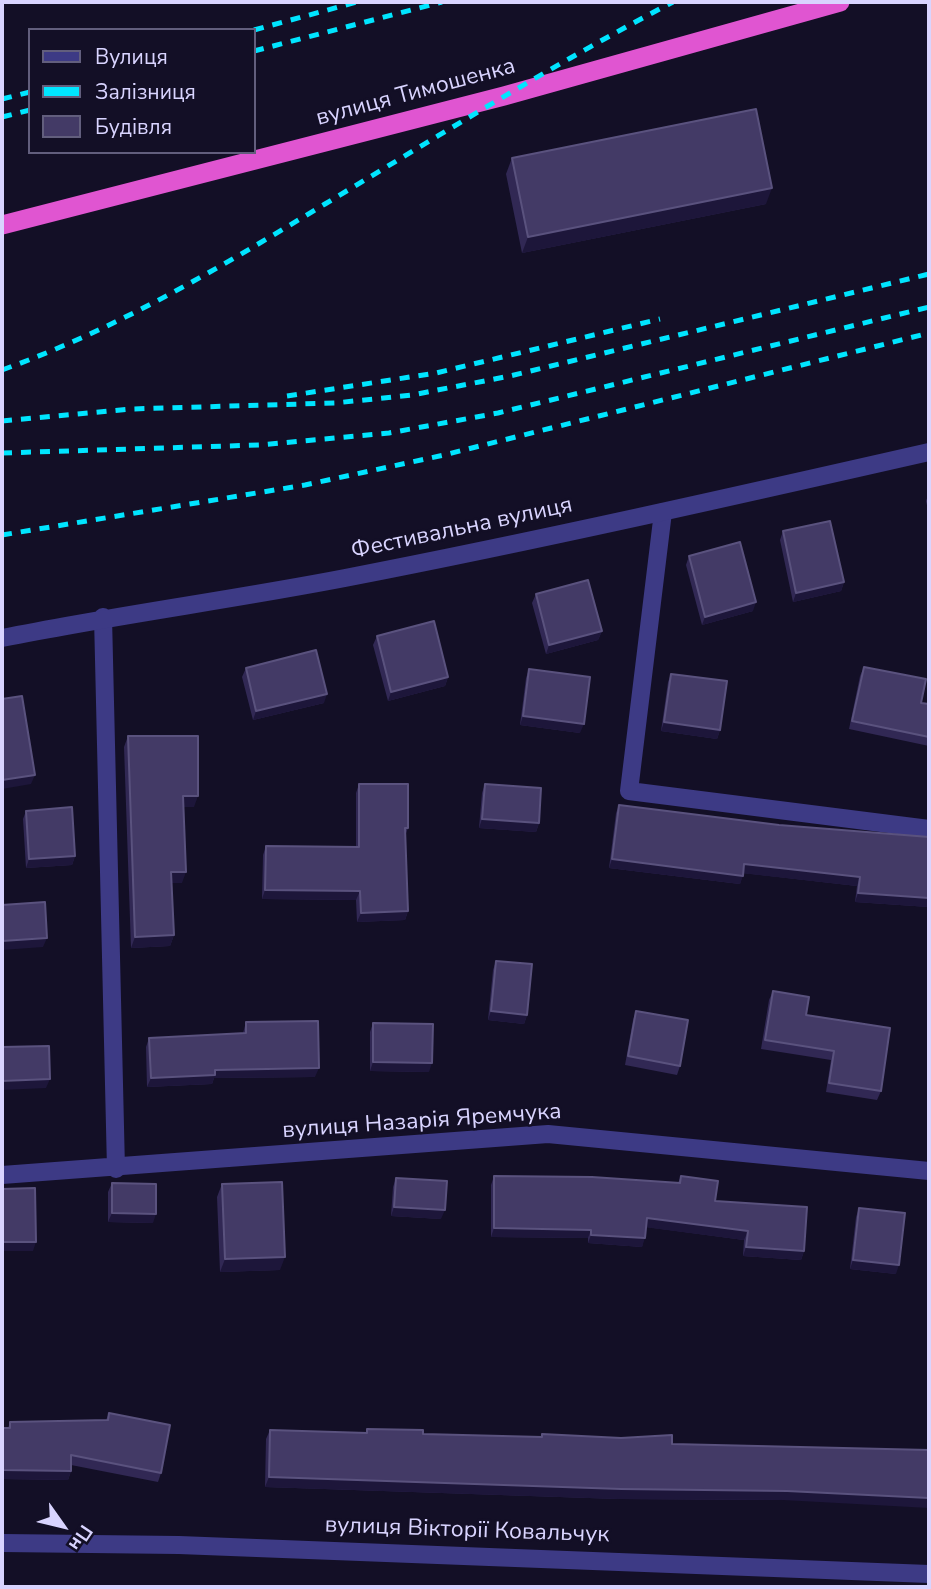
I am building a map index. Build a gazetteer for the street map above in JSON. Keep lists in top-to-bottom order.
{
  "streets": {
    "highway": ["вулиця Тимошенка"],
    "street": ["Фестивальна вулиця", "вулиця Назарія Яремчука", "вулиця Вікторії Ковальчук"]
  },
  "legend": ["Вулиця", "Залізниця", "Будівля"],
  "north": "bottom right"
}
